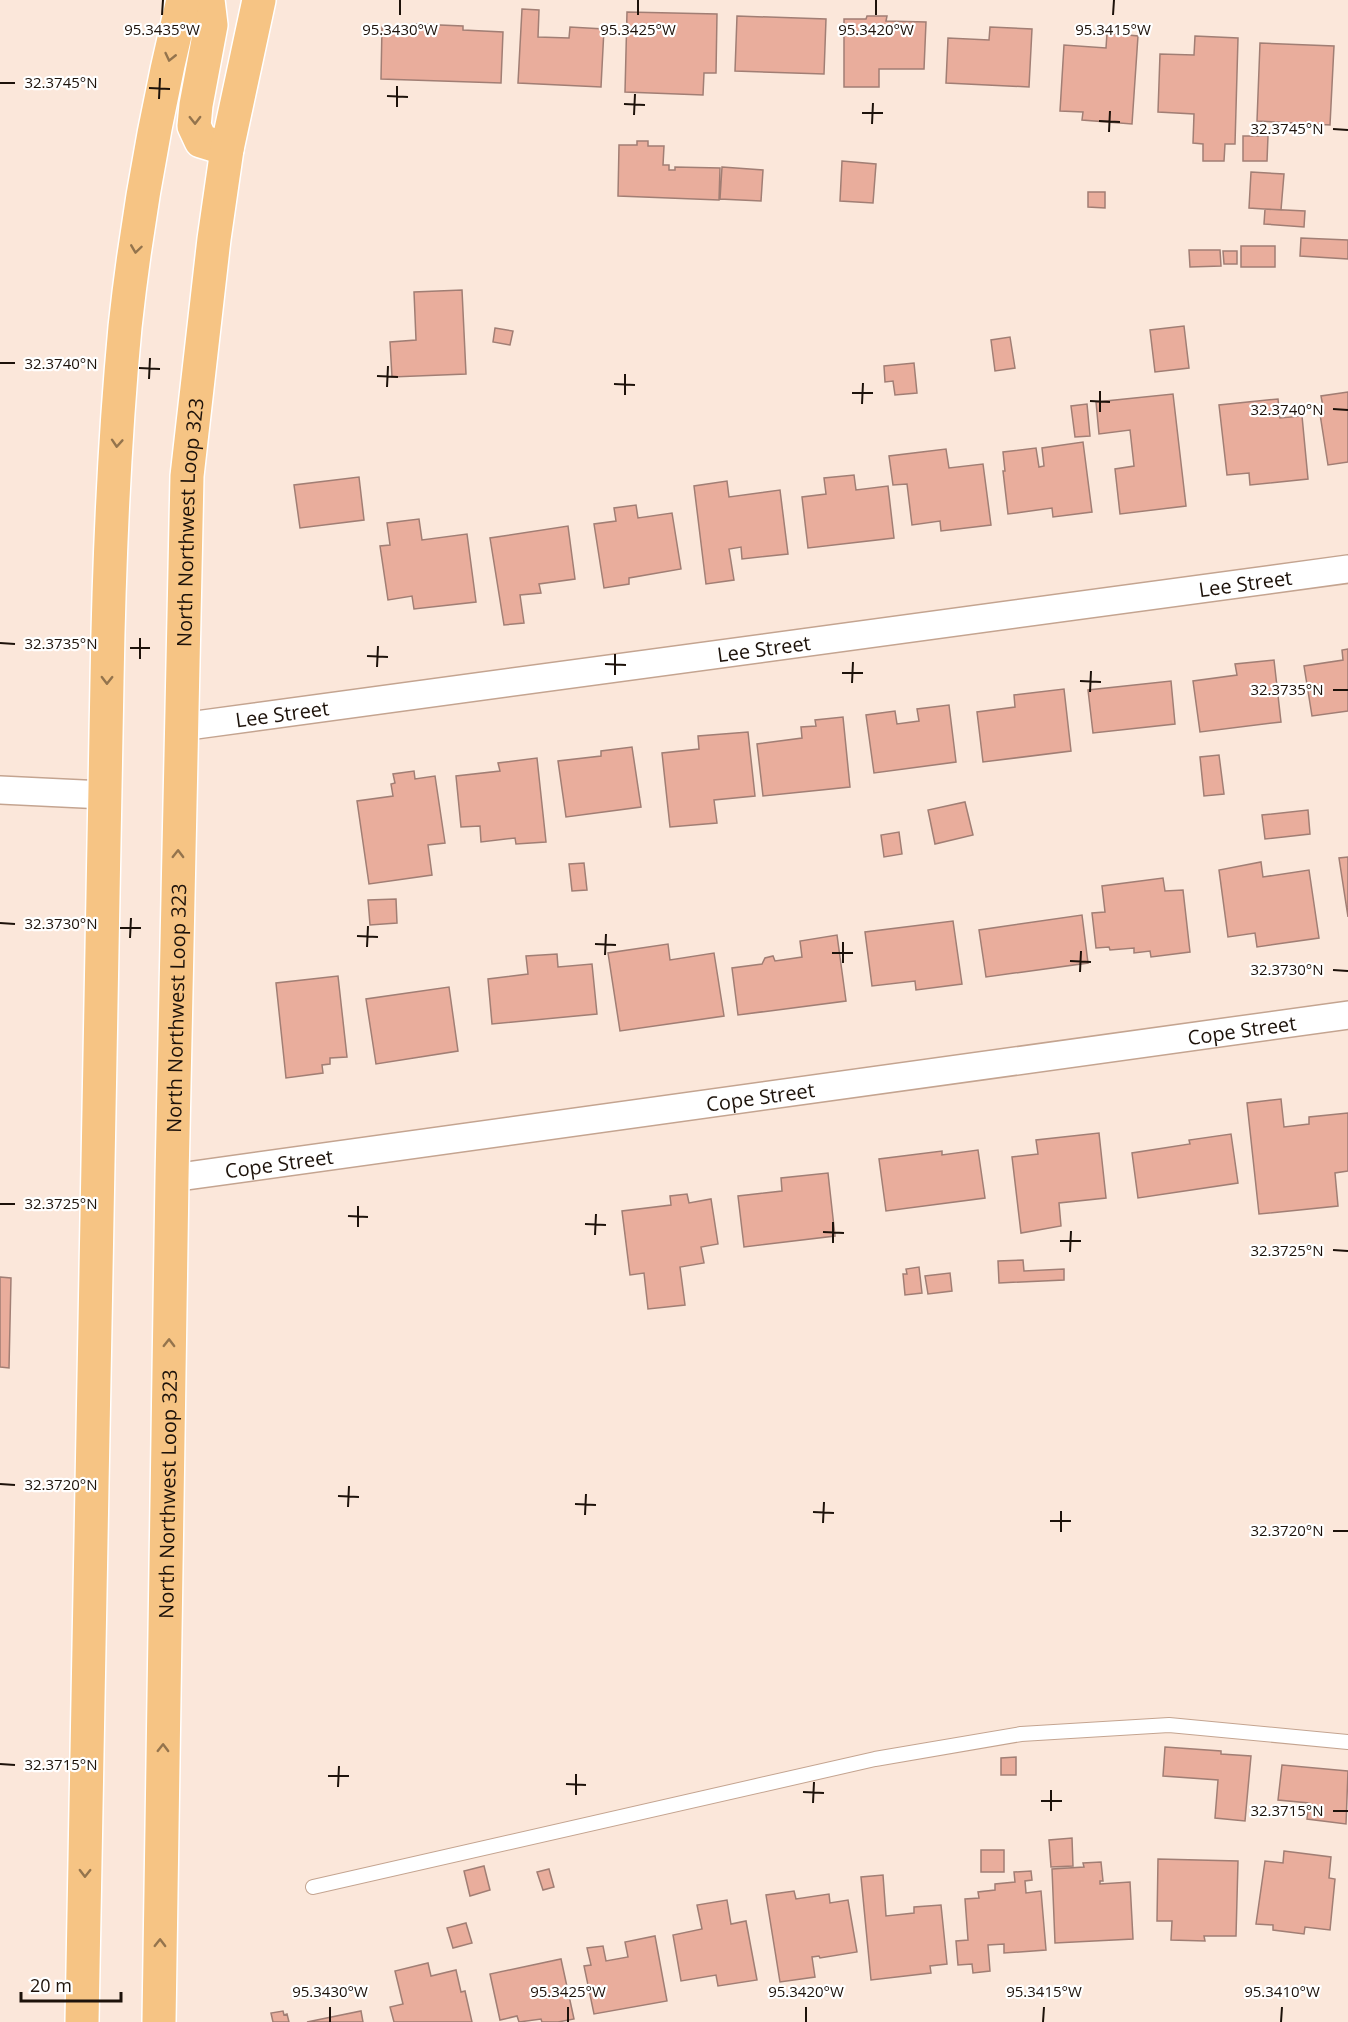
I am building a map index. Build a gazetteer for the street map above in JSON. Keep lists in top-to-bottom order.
{
  "streets": {
    "highway": ["North Northwest Loop 323"],
    "street": ["Lee Street", "Cope Street"]
  },
  "crossings": [
    ["North Northwest Loop 323", "Lee Street"],
    ["North Northwest Loop 323", "Cope Street"]
  ],
  "scale_bar": "20 m",
  "coordinates": [
    "95.3435°W",
    "95.3430°W",
    "95.3425°W",
    "95.3420°W",
    "95.3415°W",
    "32.3745°N",
    "32.3740°N",
    "32.3735°N",
    "32.3730°N",
    "32.3725°N",
    "32.3720°N",
    "32.3715°N",
    "95.3410°W"
  ]
}
